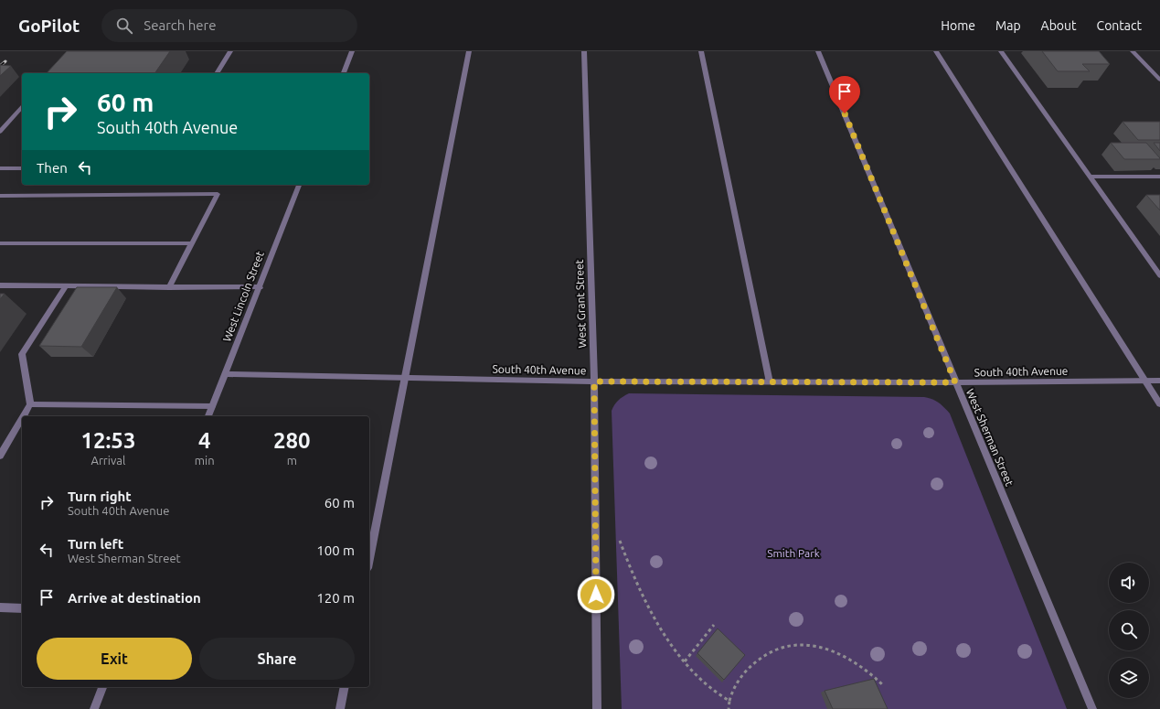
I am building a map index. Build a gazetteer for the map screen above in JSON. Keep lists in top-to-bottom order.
{
  "streets": {
    "street": [
      "West Lincoln Street",
      "West Grant Street",
      "South 40th Avenue",
      "West Sherman Street"
    ]
  },
  "crossings": [
    ["West Lincoln Street", "South 40th Avenue"],
    ["West Grant Street", "South 40th Avenue"],
    ["South 40th Avenue", "West Sherman Street"]
  ],
  "parks": ["Smith Park"],
  "page": {
    "header": "GoPilot",
    "search": "Search here",
    "nav": [
      "Home",
      "Map",
      "About",
      "Contact"
    ],
    "turn": ["60 m", "South 40th Avenue"],
    "then": "Then",
    "eta": [
      "12:53",
      "Arrival",
      "4",
      "min",
      "280",
      "m"
    ],
    "list": [
      {
        "name": "Turn right",
        "note": "South 40th Avenue",
        "value": "60 m"
      },
      {
        "name": "Turn left",
        "note": "West Sherman Street",
        "value": "100 m"
      },
      {
        "name": "Arrive at destination",
        "value": "120 m"
      }
    ],
    "buttons": ["Exit", "Share"]
  }
}
